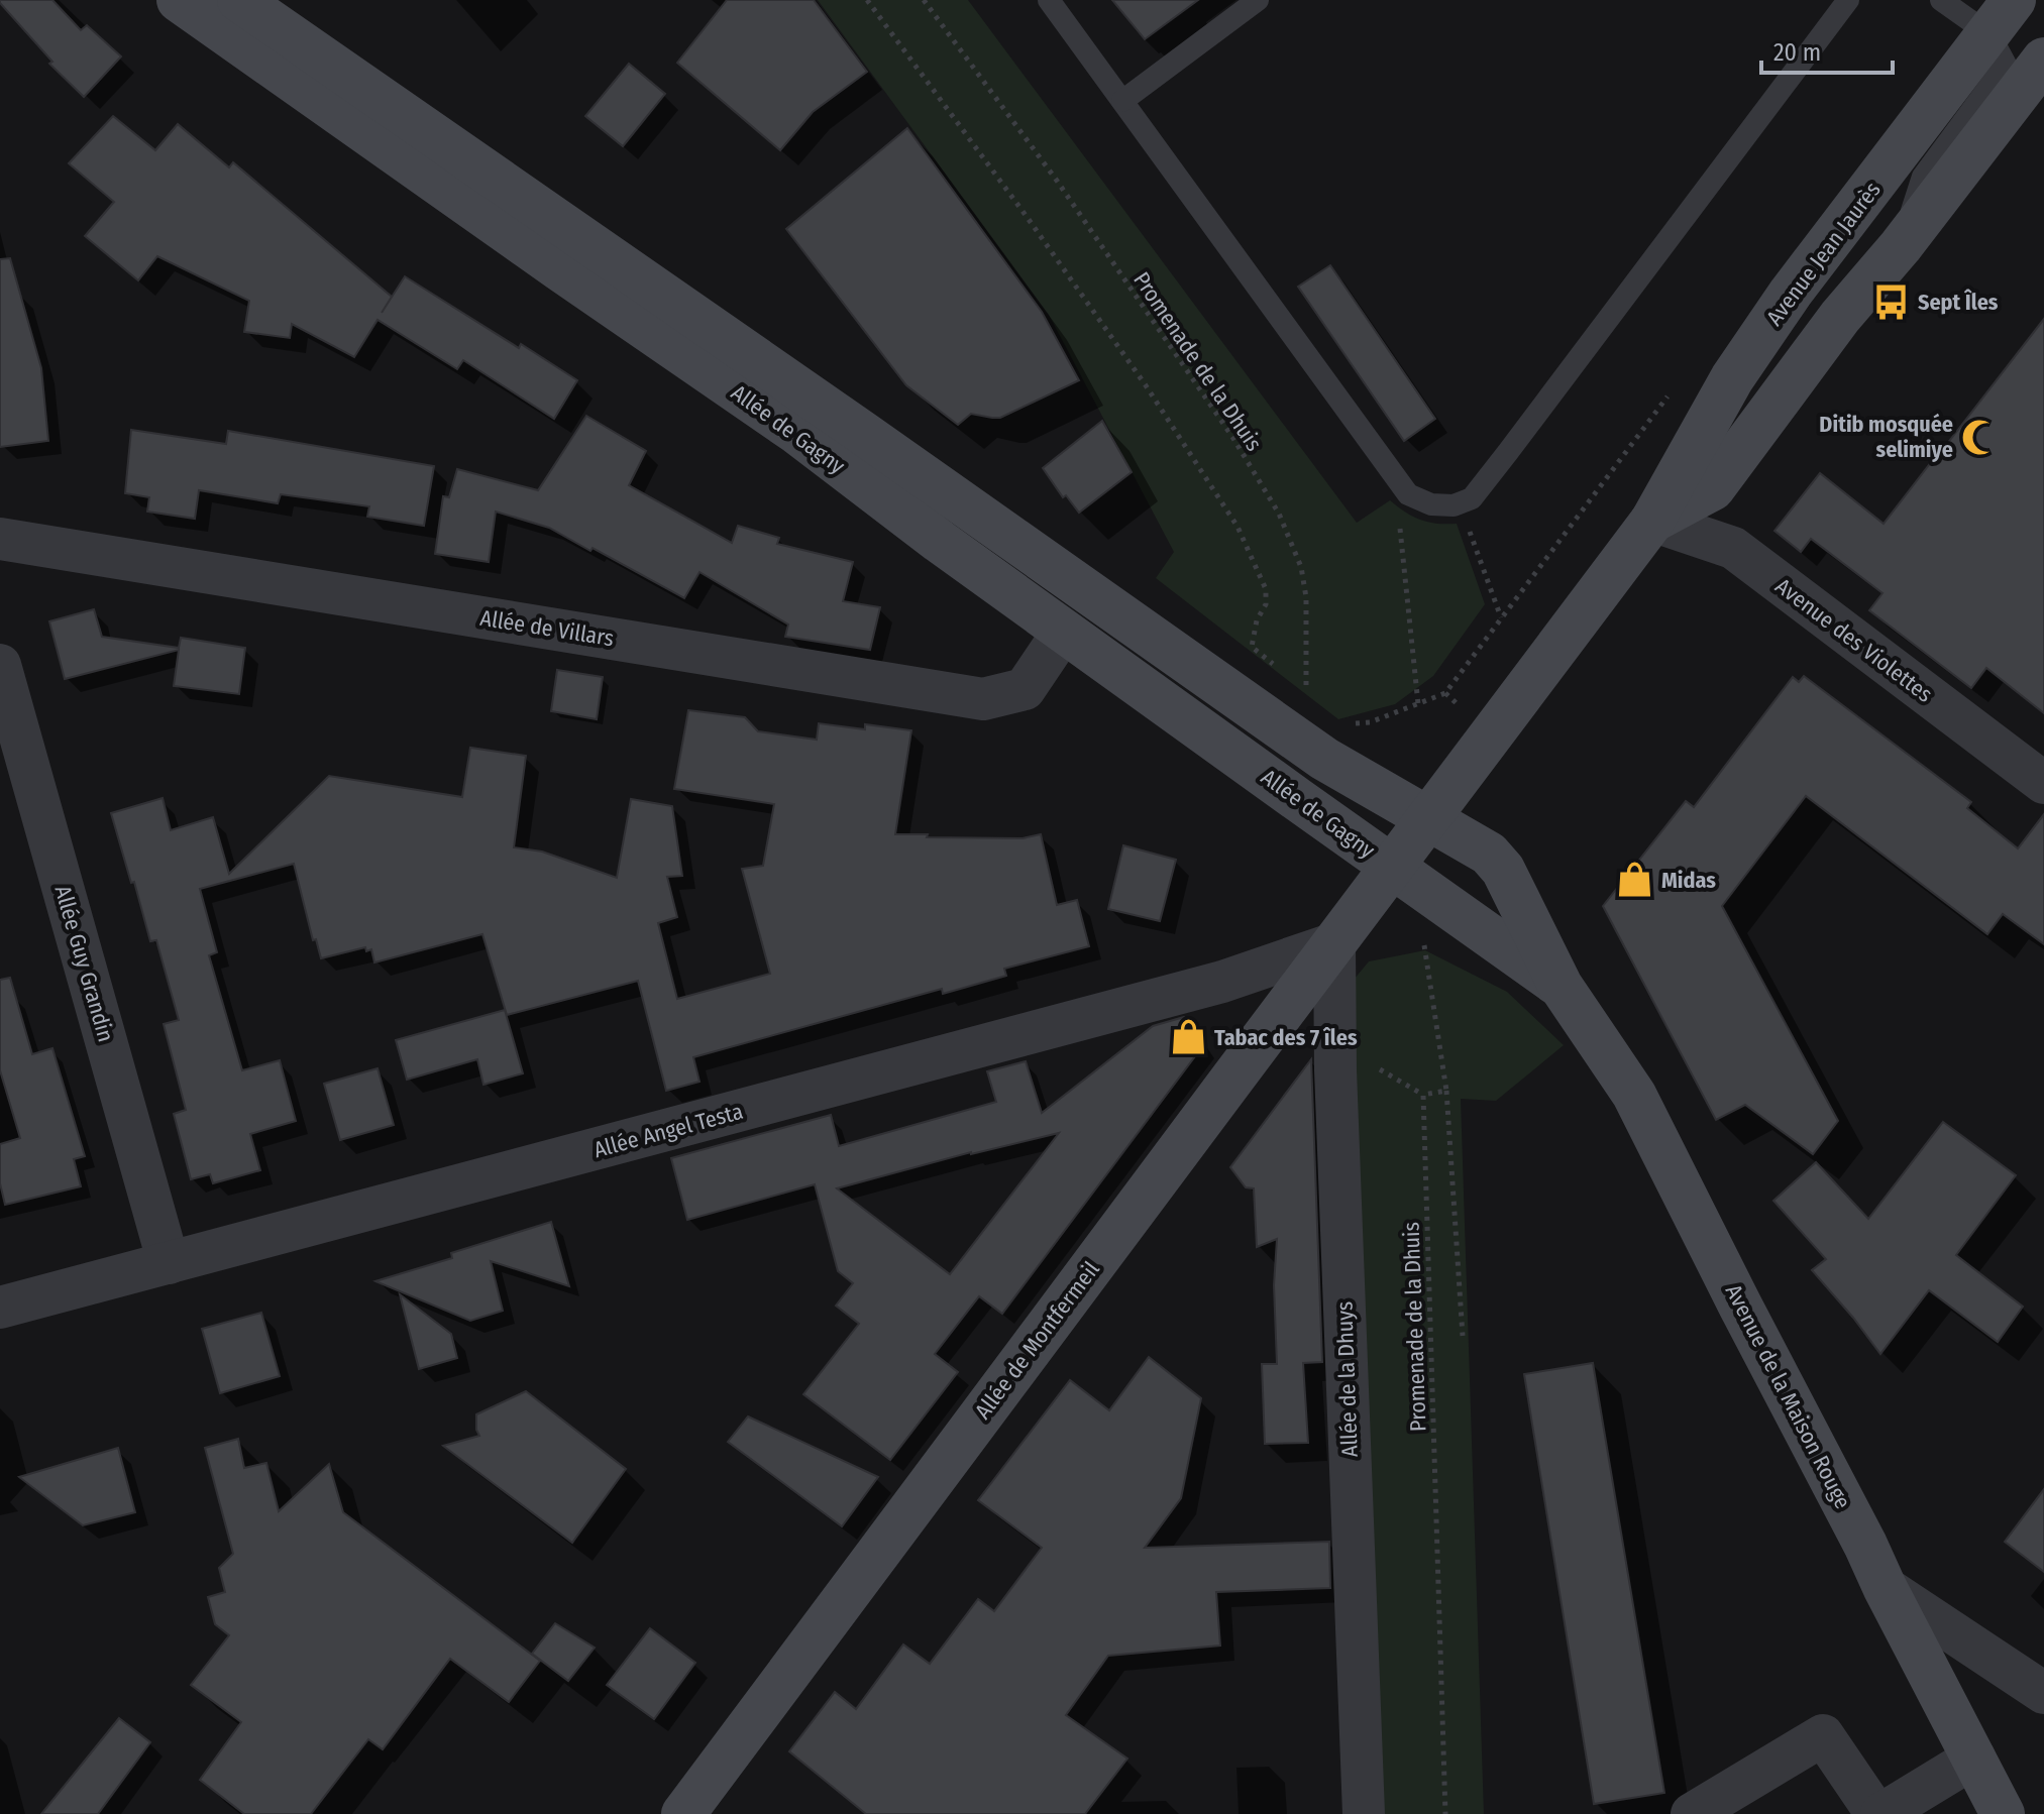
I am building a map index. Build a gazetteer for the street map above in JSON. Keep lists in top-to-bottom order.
{
  "streets": {
    "main road": [
      "Avenue Jean Jaurès",
      "Allée de Gagny",
      "Allée de Montfermeil",
      "Avenue de la Maison Rouge"
    ],
    "street": [
      "Allée de Villars",
      "Avenue des Violettes",
      "Allée Guy Grandin",
      "Allée Angel Testa",
      "Allée de la Dhuys"
    ],
    "path": ["Promenade de la Dhuis"]
  },
  "crossings": [
    ["Avenue Jean Jaurès", "Allée de Gagny"],
    ["Avenue Jean Jaurès", "Avenue des Violettes"],
    ["Avenue Jean Jaurès", "Allée de Montfermeil"],
    ["Avenue Jean Jaurès", "Avenue de la Maison Rouge"],
    ["Allée de Gagny", "Allée de Villars"],
    ["Allée de Gagny", "Allée de Montfermeil"],
    ["Allée de Gagny", "Avenue de la Maison Rouge"],
    ["Allée Guy Grandin", "Allée Angel Testa"],
    ["Allée Angel Testa", "Allée de Montfermeil"],
    ["Allée Angel Testa", "Allée de la Dhuys"],
    ["Allée de Montfermeil", "Allée de la Dhuys"],
    ["Allée de Montfermeil", "Avenue de la Maison Rouge"]
  ],
  "places": {
    "bus stop": ["Sept Îles"],
    "mosque": ["Ditib mosquée selimiye"],
    "shop": ["Midas", "Tabac des 7 îles"]
  },
  "scale_bar": "20 m"
}
